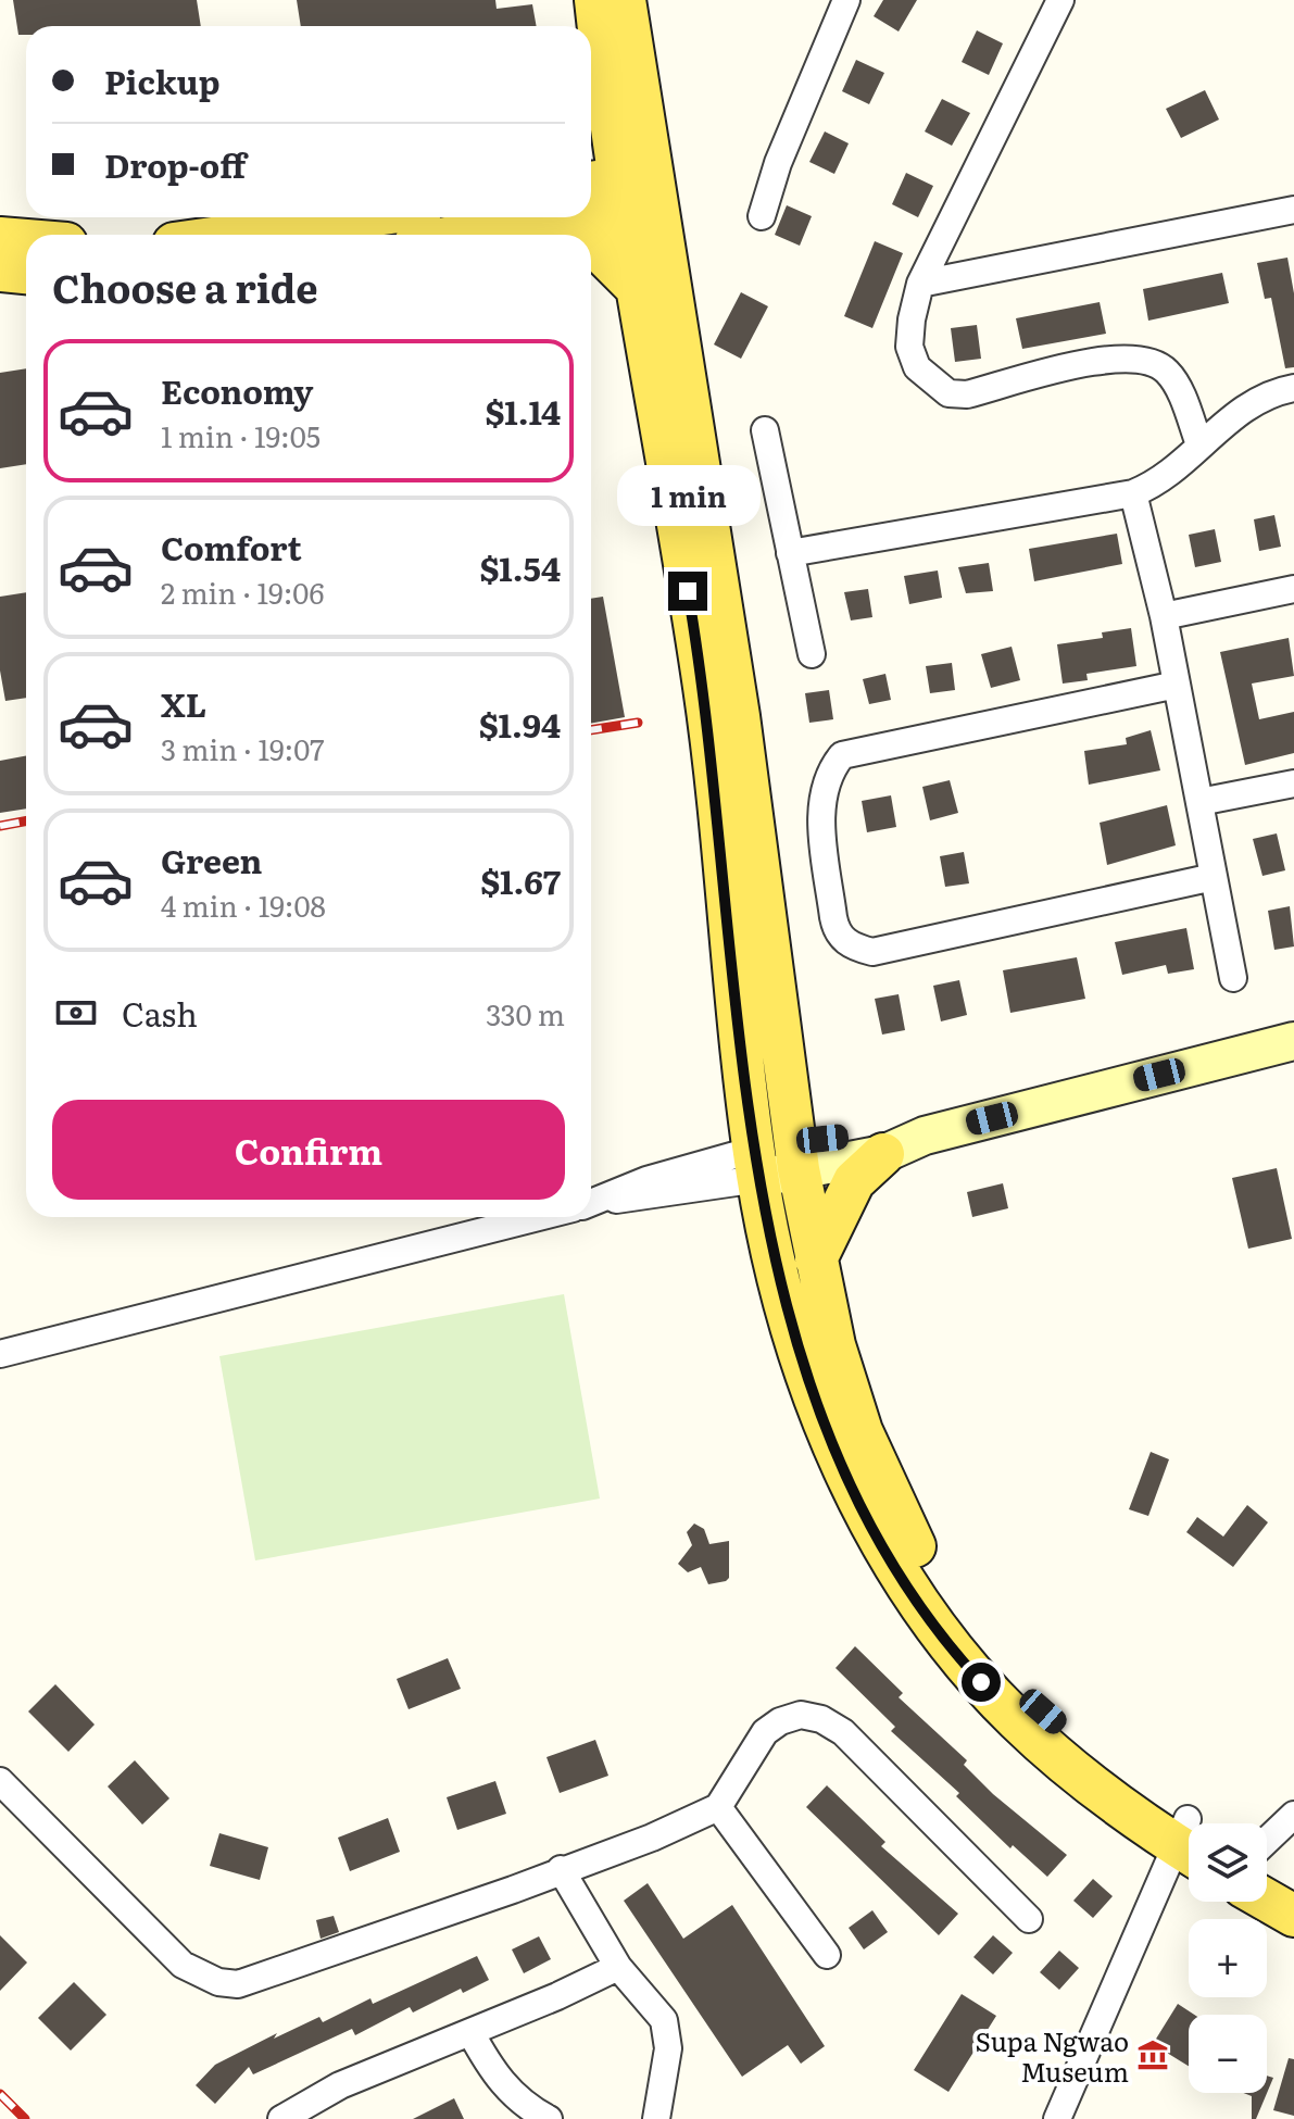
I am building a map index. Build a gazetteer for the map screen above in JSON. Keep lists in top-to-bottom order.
{
  "places": {
    "museum": ["Supa Ngwao Museum"]
  },
  "page": {
    "banner": ["Pickup", "Drop-off"],
    "heading": "Choose a ride",
    "list": [
      {
        "name": "Economy",
        "note": "1 min · 19:05",
        "value": "$1.14"
      },
      {
        "name": "Comfort",
        "note": "2 min · 19:06",
        "value": "$1.54"
      },
      {
        "name": "XL",
        "note": "3 min · 19:07",
        "value": "$1.94"
      },
      {
        "name": "Green",
        "note": "4 min · 19:08",
        "value": "$1.67"
      }
    ],
    "bubble": "1 min",
    "pay": ["Cash", "330 m"],
    "buttons": "Confirm",
    "map_buttons": ["+", "−"]
  }
}
